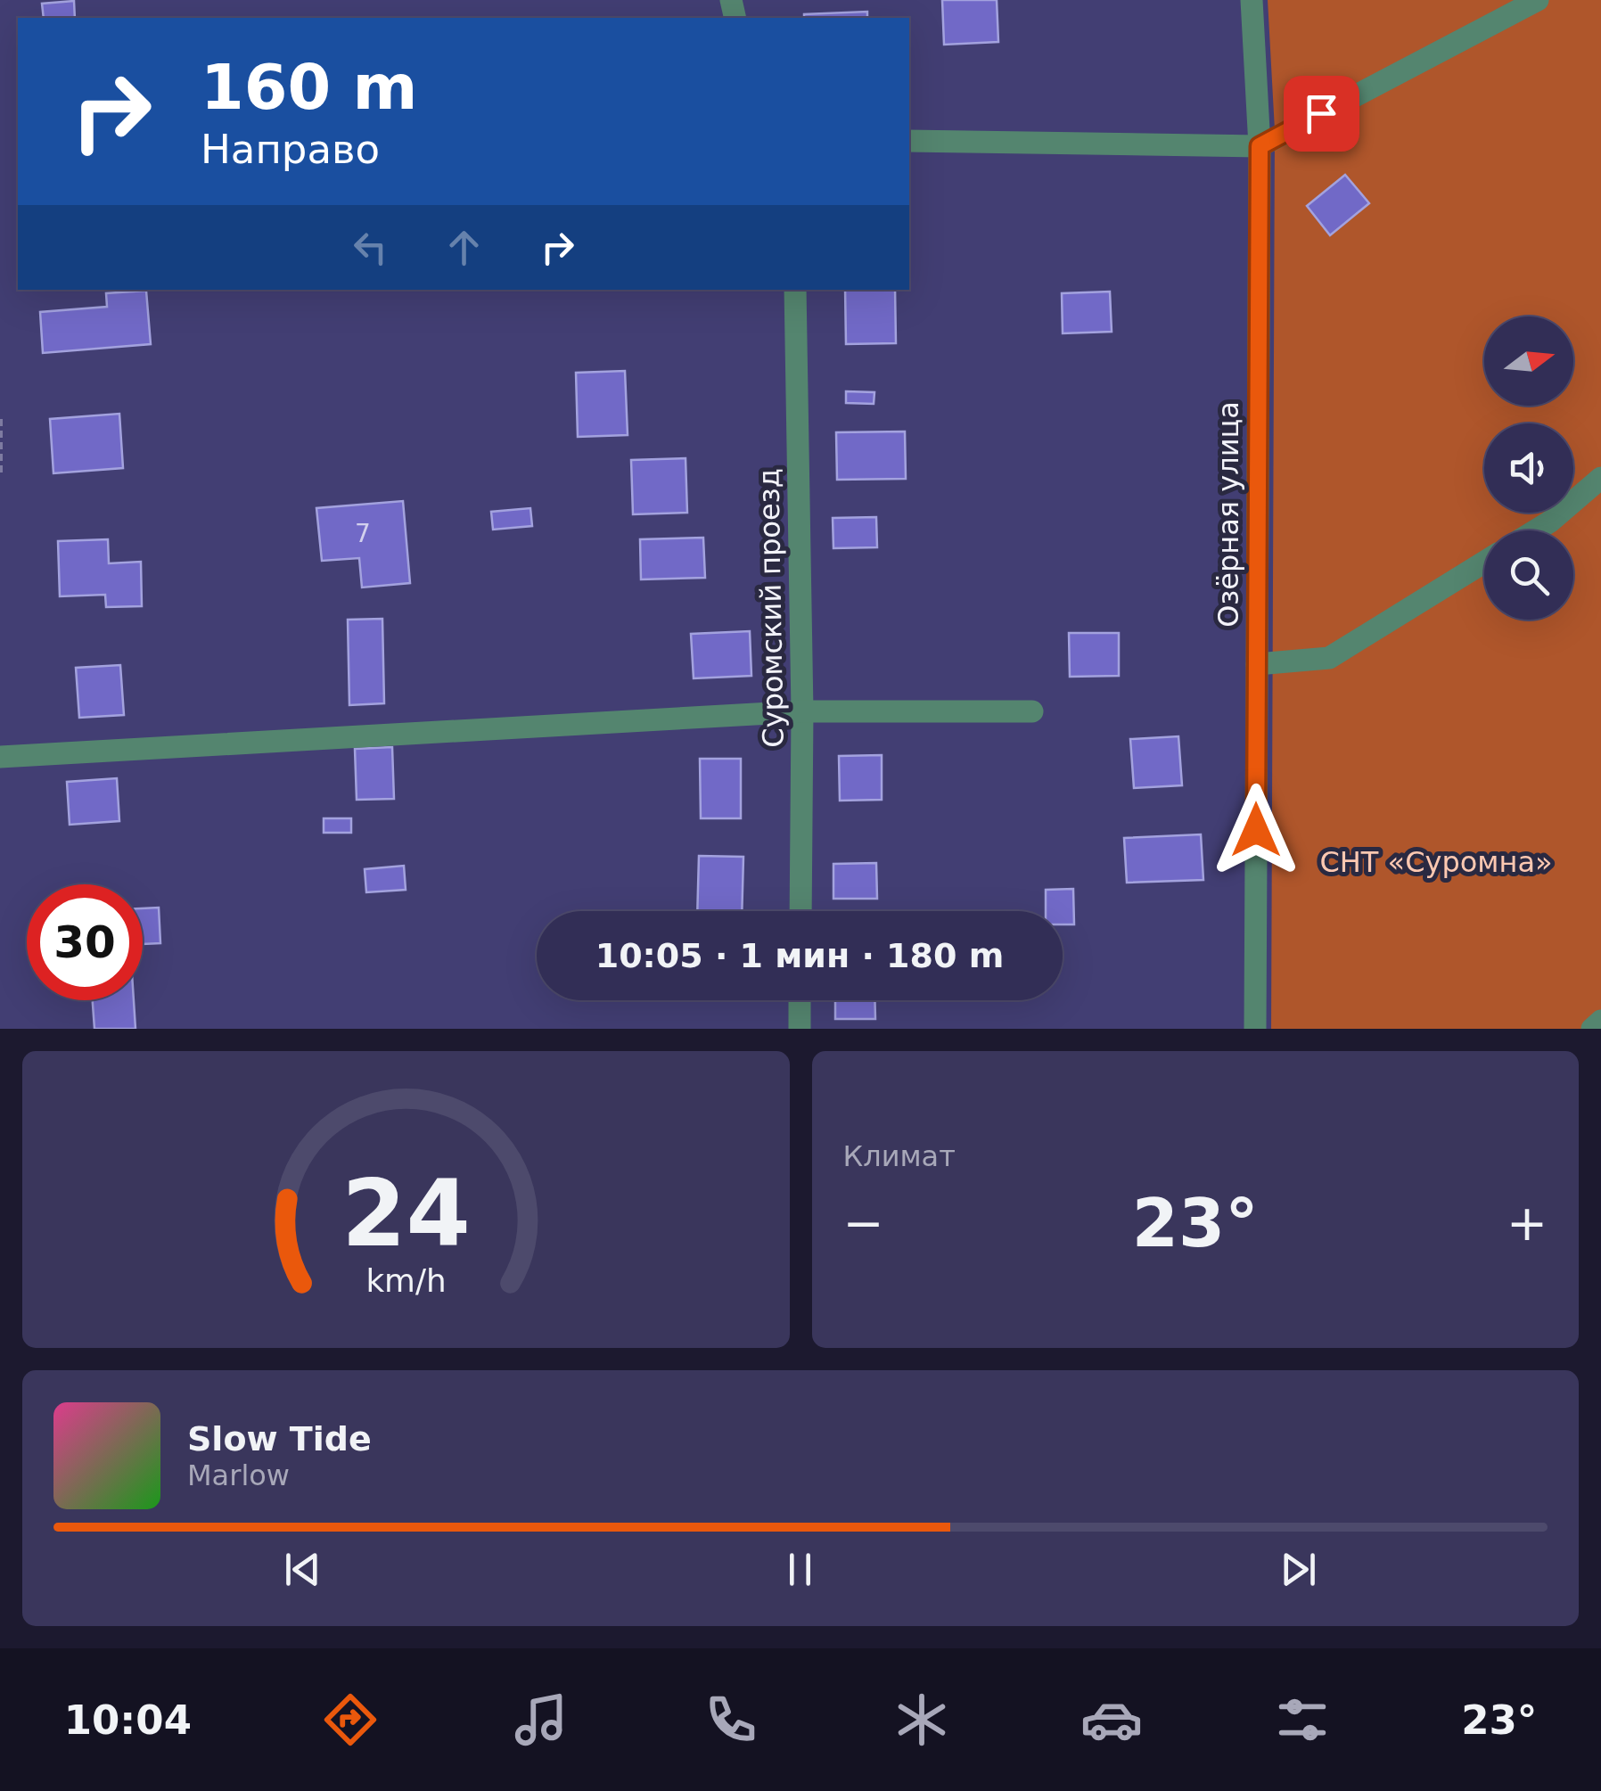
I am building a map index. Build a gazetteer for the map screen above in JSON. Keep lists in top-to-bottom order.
{
  "streets": {
    "street": ["Озёрная улица", "Суромский проезд"]
  },
  "parks": ["СНТ «Суромна»"],
  "house_numbers": ["7"],
  "north": "right",
  "page": {
    "turn": ["160 m", "Направо"],
    "limit": "30",
    "trip": "10:05 · 1 мин · 180 m",
    "tile": "Климат",
    "heat": ["−", "23°", "+"],
    "song": ["Slow Tide", "Marlow"],
    "tabs": ["10:04", "23°"],
    "gauge": ["24", "km/h"]
  }
}
